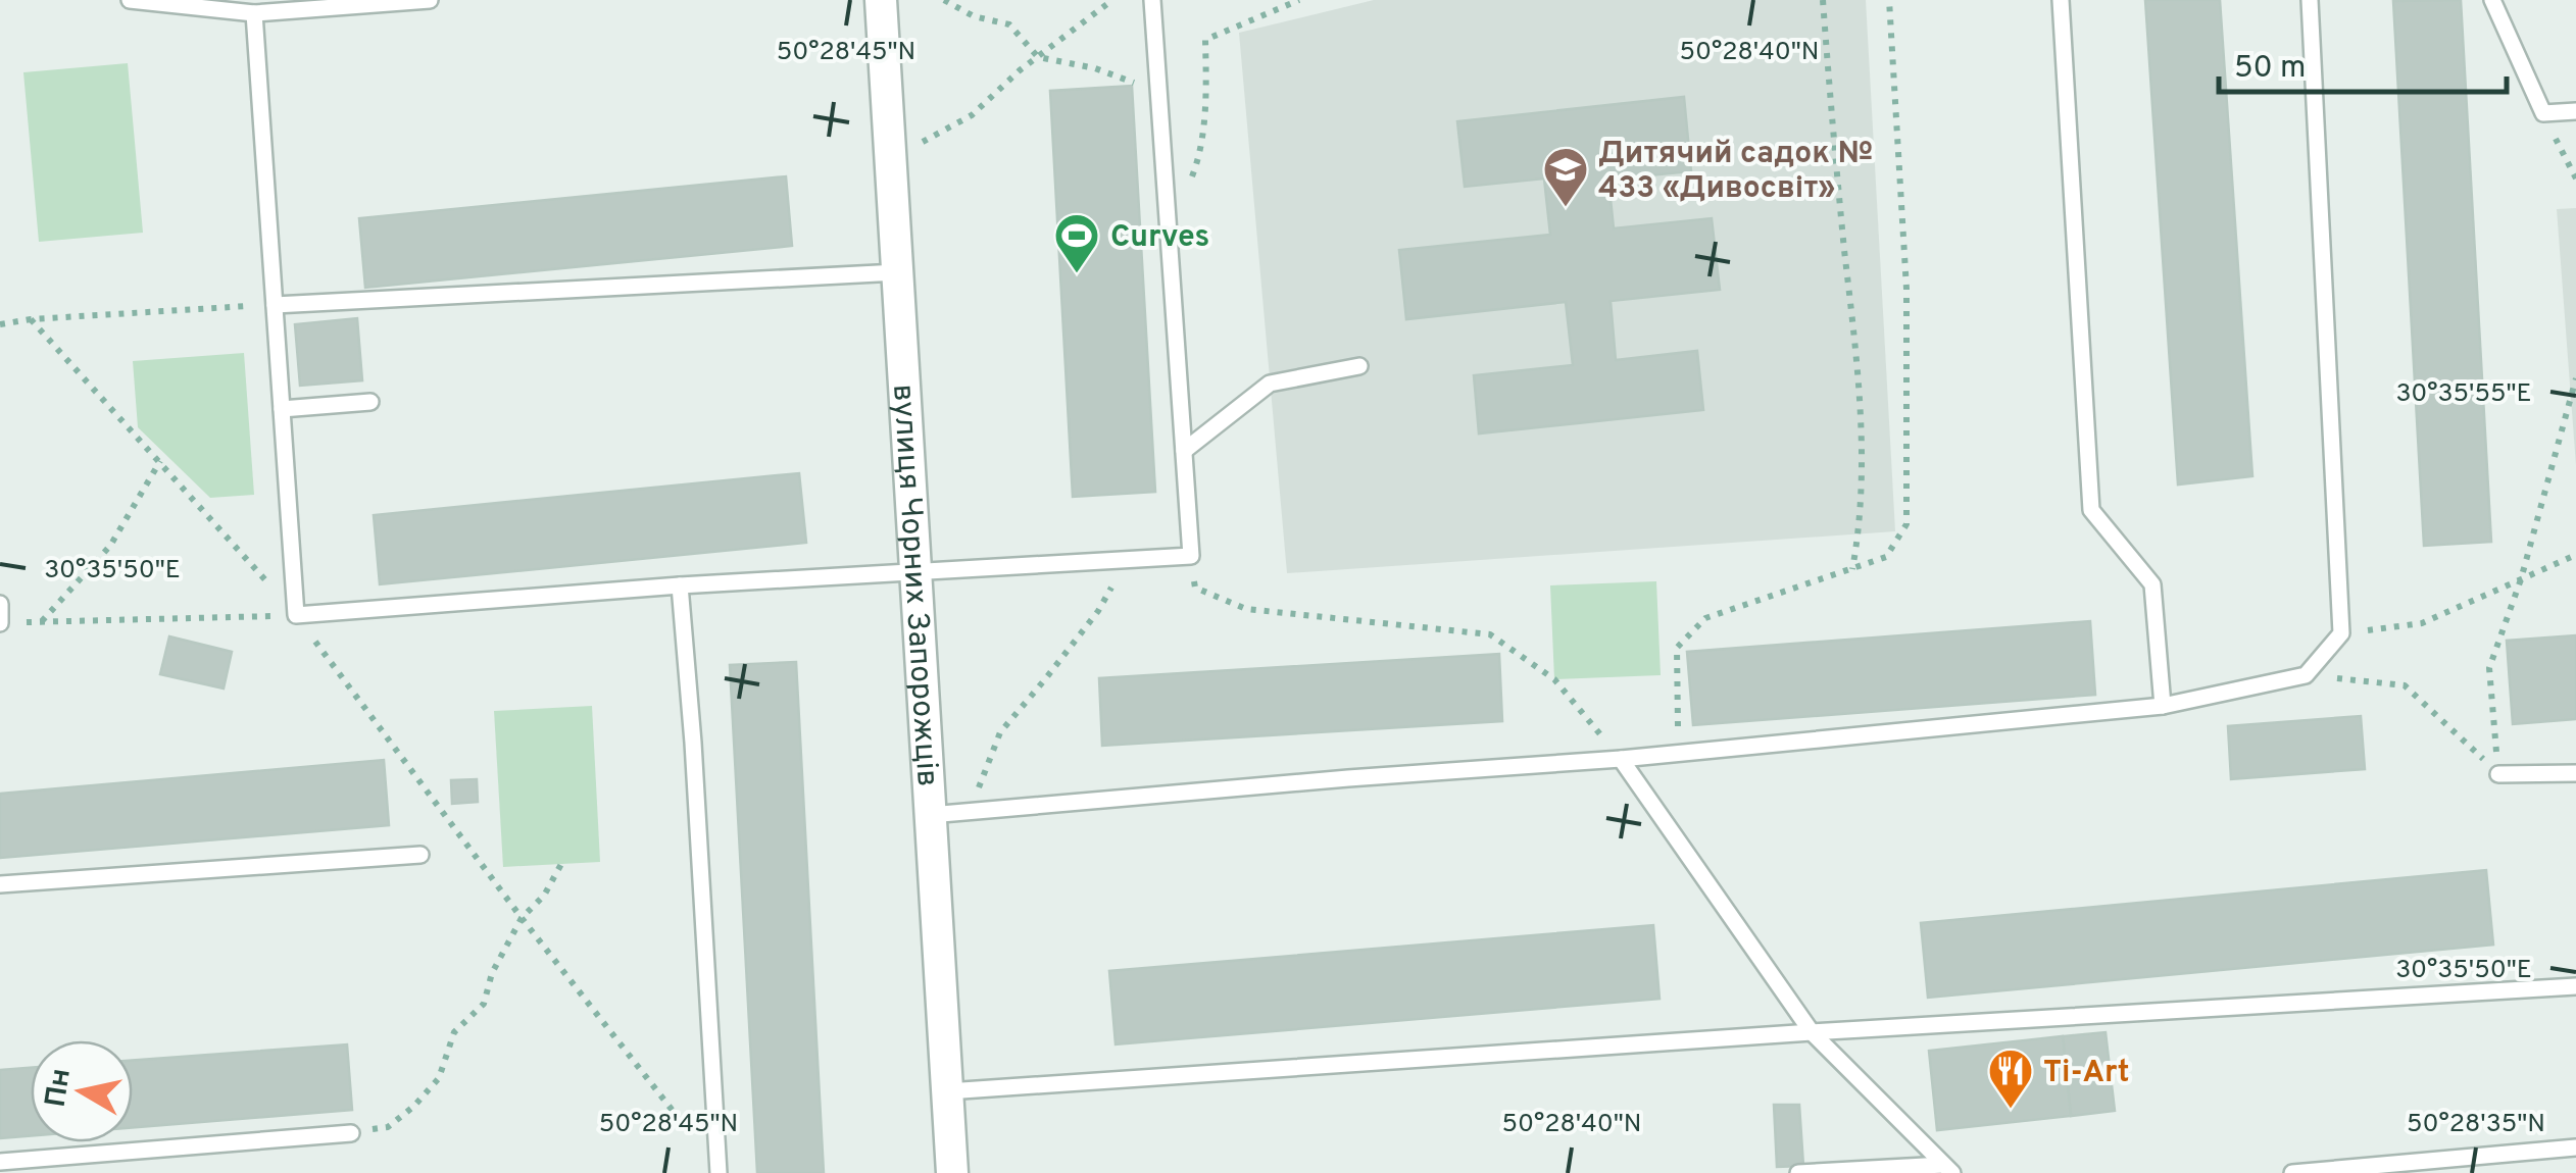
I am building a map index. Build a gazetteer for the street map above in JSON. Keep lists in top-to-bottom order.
{
  "streets": {
    "street": ["вулиця Чорних Запорожців"]
  },
  "places": {
    "school or university": ["Дитячий садок № 433 «Дивосвіт»"],
    "sports": ["Curves"],
    "restaurant": ["Ti-Art"]
  },
  "scale_bar": "50 m",
  "north": "left",
  "coordinates": [
    "50°28'45\"N",
    "50°28'40\"N",
    "30°35'55\"E",
    "30°35'50\"E",
    "50°28'35\"N"
  ]
}
